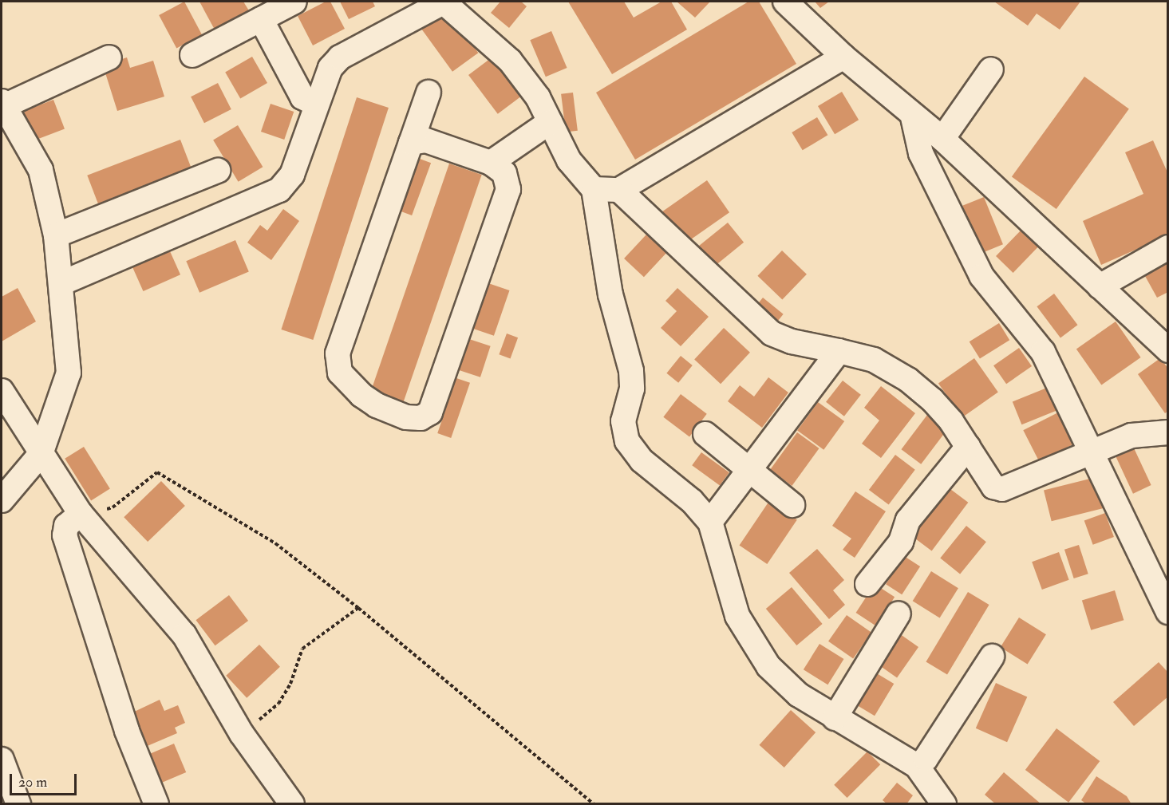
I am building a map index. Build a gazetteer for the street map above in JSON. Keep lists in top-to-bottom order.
{
  "scale_bar": "20 m"
}
